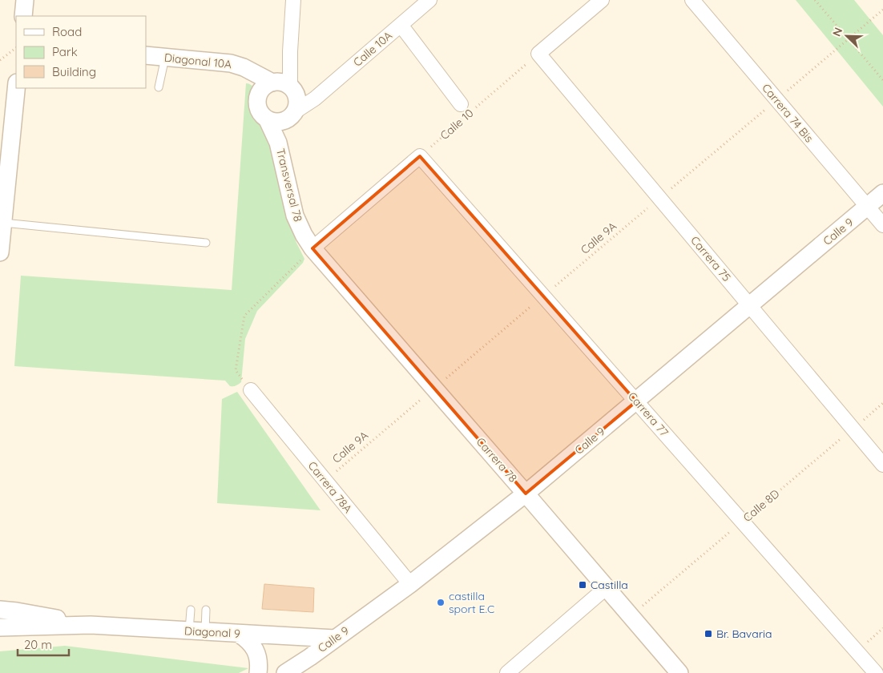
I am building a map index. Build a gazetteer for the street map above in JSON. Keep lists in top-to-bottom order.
{
  "streets": {
    "street": [
      "Calle 10A",
      "Diagonal 10A",
      "Carrera 74 Bis",
      "Transversal 78",
      "Calle 9",
      "Carrera 75",
      "Carrera 77",
      "Carrera 78",
      "Carrera 78A",
      "Diagonal 9"
    ],
    "path": ["Calle 10", "Calle 9A", "Calle 8D"]
  },
  "crossings": [
    ["Calle 10A", "Diagonal 10A"],
    ["Calle 10A", "Transversal 78"],
    ["Diagonal 10A", "Transversal 78"],
    ["Carrera 74 Bis", "Calle 9"],
    ["Carrera 74 Bis", "Calle 9A"],
    ["Calle 10", "Carrera 75"],
    ["Calle 10", "Carrera 77"],
    ["Transversal 78", "Carrera 78"],
    ["Calle 9", "Carrera 75"],
    ["Calle 9", "Carrera 77"],
    ["Calle 9", "Carrera 78"],
    ["Calle 9", "Carrera 78A"],
    ["Calle 9", "Diagonal 9"],
    ["Calle 9A", "Carrera 75"],
    ["Calle 9A", "Carrera 77"],
    ["Calle 9A", "Carrera 78"],
    ["Calle 9A", "Carrera 78A"],
    ["Carrera 75", "Calle 8D"],
    ["Carrera 77", "Calle 8D"]
  ],
  "places": {
    "transit": ["Castilla", "Br. Bavaria"],
    "other": ["castilla sport E.C"]
  },
  "legend": ["Road", "Park", "Building"],
  "scale_bar": "20 m",
  "north": "top left"
}
